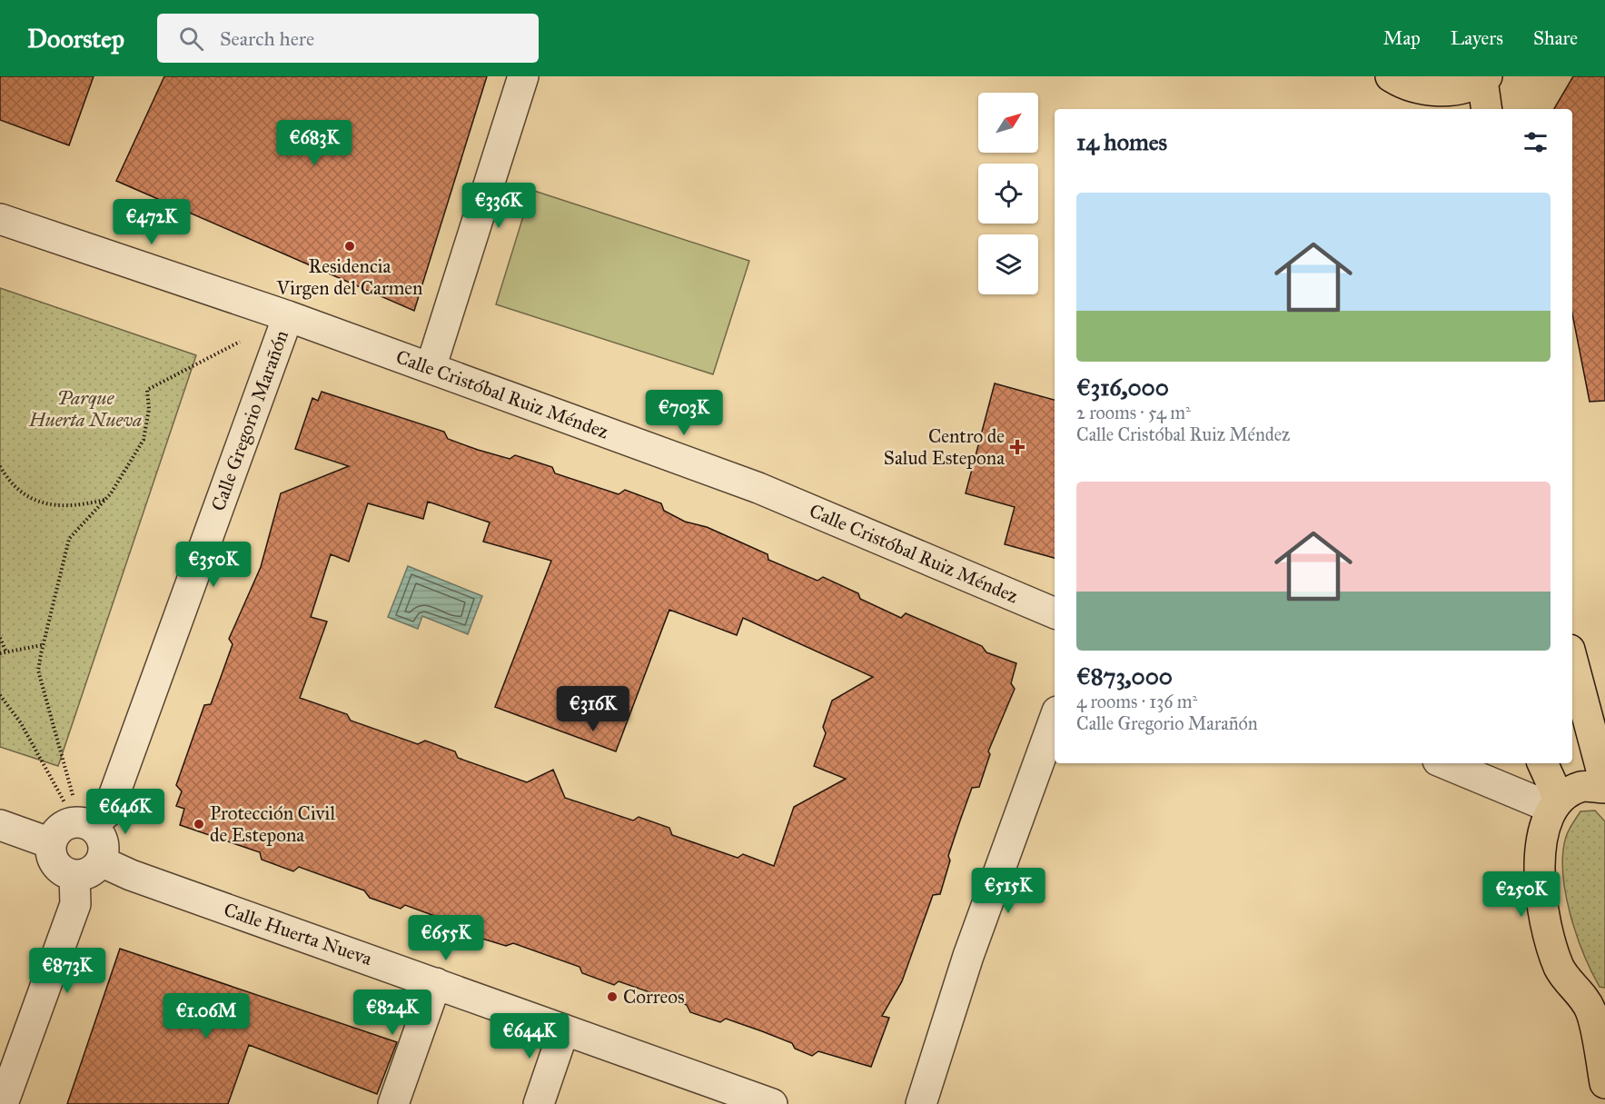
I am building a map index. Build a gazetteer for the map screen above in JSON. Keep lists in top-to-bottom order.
{
  "streets": {
    "street": ["Calle Cristóbal Ruiz Méndez", "Calle Gregorio Marañón", "Calle Huerta Nueva"]
  },
  "crossings": [
    ["Calle Cristóbal Ruiz Méndez", "Calle Gregorio Marañón"],
    ["Calle Gregorio Marañón", "Calle Huerta Nueva"]
  ],
  "parks": ["Parque Huerta Nueva"],
  "places": {
    "other": ["Residencia Virgen del Carmen", "Protección Civil de Estepona", "Correos"],
    "health": ["Centro de Salud Estepona"]
  },
  "north": "top right",
  "page": {
    "header": "Doorstep",
    "search": "Search here",
    "nav": ["Map", "Layers", "Share"],
    "heading": "14 homes",
    "price": [
      "€683K",
      "€336K",
      "€472K",
      "€703K",
      "€350K",
      "€316K",
      "€646K",
      "€515K",
      "€250K",
      "€655K",
      "€873K",
      "€824K",
      "€1.06M",
      "€644K"
    ],
    "list": [
      {
        "name": "€316,000",
        "note": "2 rooms · 54 m² · Calle Cristóbal Ruiz Méndez"
      },
      {
        "name": "€873,000",
        "note": "4 rooms · 136 m² · Calle Gregorio Marañón"
      }
    ]
  }
}
